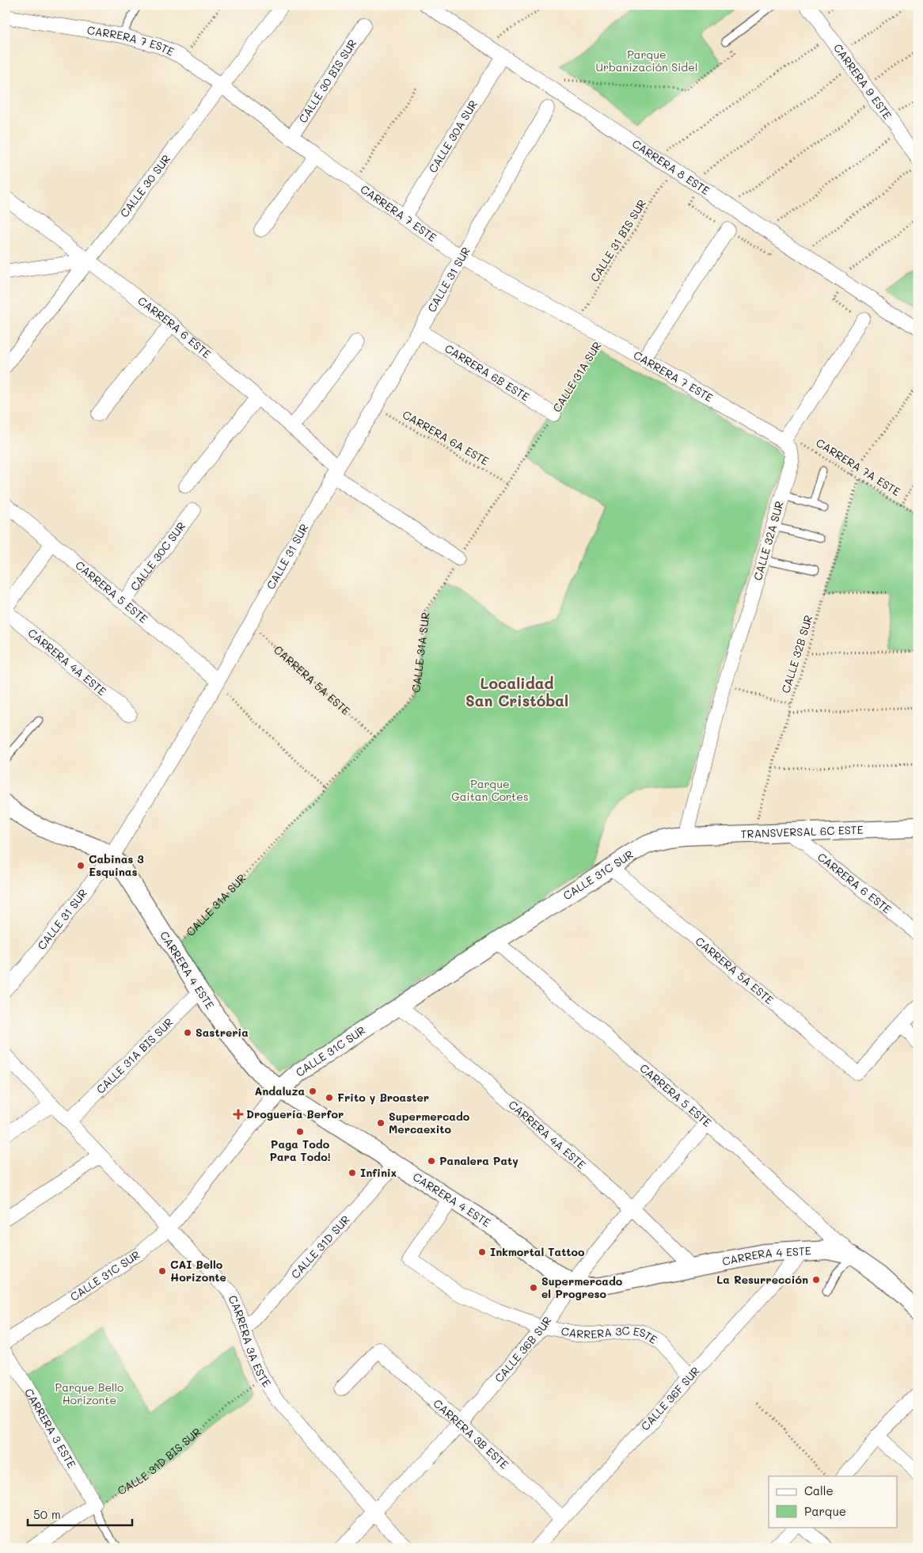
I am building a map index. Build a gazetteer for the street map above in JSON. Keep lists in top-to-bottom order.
{
  "streets": {
    "street": [
      "CARRERA 7 ESTE",
      "CALLE 30 BIS SUR",
      "CARRERA 9 ESTE",
      "CALLE 30A SUR",
      "CARRERA 8 ESTE",
      "CALLE 30 SUR",
      "CALLE 31 SUR",
      "CARRERA 6 ESTE",
      "CARRERA 6B ESTE",
      "CALLE 32A SUR",
      "CALLE 30C SUR",
      "CARRERA 5 ESTE",
      "CARRERA 4A ESTE",
      "CARRERA 5A ESTE",
      "TRANSVERSAL 6C ESTE",
      "CALLE 31C SUR",
      "CARRERA 4 ESTE",
      "CALLE 31A BIS SUR",
      "CALLE 31D SUR",
      "CARRERA 3C ESTE",
      "CARRERA 3A ESTE",
      "CALLE 36B SUR",
      "CALLE 36F SUR",
      "CARRERA 3 ESTE",
      "CARRERA 3B ESTE"
    ],
    "path": [
      "CALLE 31 BIS SUR",
      "CALLE 31A SUR",
      "CARRERA 6A ESTE",
      "CARRERA 7A ESTE",
      "CALLE 32B SUR",
      "CALLE 31D BIS SUR"
    ]
  },
  "crossings": [
    ["CARRERA 7 ESTE", "CALLE 30 BIS SUR"],
    ["CARRERA 7 ESTE", "CALLE 30A SUR"],
    ["CARRERA 7 ESTE", "CALLE 30 SUR"],
    ["CARRERA 7 ESTE", "CALLE 31 BIS SUR"],
    ["CARRERA 7 ESTE", "CALLE 31 SUR"],
    ["CARRERA 7 ESTE", "CALLE 31A SUR"],
    ["CARRERA 7 ESTE", "CARRERA 7A ESTE"],
    ["CARRERA 7 ESTE", "CALLE 32A SUR"],
    ["CALLE 30A SUR", "CARRERA 8 ESTE"],
    ["CARRERA 8 ESTE", "CALLE 31 BIS SUR"],
    ["CALLE 30 SUR", "CARRERA 6 ESTE"],
    ["CALLE 31 SUR", "CARRERA 6 ESTE"],
    ["CALLE 31 SUR", "CARRERA 6B ESTE"],
    ["CALLE 31 SUR", "CARRERA 6A ESTE"],
    ["CALLE 31 SUR", "CARRERA 5 ESTE"],
    ["CALLE 31 SUR", "CARRERA 5A ESTE"],
    ["CALLE 31 SUR", "CARRERA 4 ESTE"],
    ["CARRERA 6 ESTE", "CALLE 31A SUR"],
    ["CARRERA 6 ESTE", "TRANSVERSAL 6C ESTE"],
    ["CARRERA 6B ESTE", "CALLE 31A SUR"],
    ["CALLE 31A SUR", "CARRERA 6A ESTE"],
    ["CALLE 31A SUR", "CARRERA 5A ESTE"],
    ["CALLE 31A SUR", "CARRERA 4 ESTE"],
    ["CARRERA 7A ESTE", "CALLE 32A SUR"],
    ["CARRERA 7A ESTE", "CALLE 32B SUR"],
    ["CALLE 32A SUR", "TRANSVERSAL 6C ESTE"],
    ["CALLE 32A SUR", "CALLE 31C SUR"],
    ["CALLE 30C SUR", "CARRERA 5 ESTE"],
    ["CARRERA 5 ESTE", "CALLE 31C SUR"],
    ["CARRERA 5 ESTE", "CARRERA 4 ESTE"],
    ["CARRERA 5 ESTE", "CALLE 36B SUR"],
    ["CALLE 32B SUR", "TRANSVERSAL 6C ESTE"],
    ["CARRERA 4A ESTE", "CALLE 31C SUR"],
    ["CARRERA 4A ESTE", "CARRERA 4 ESTE"],
    ["CARRERA 4A ESTE", "CALLE 36B SUR"],
    ["CARRERA 5A ESTE", "CALLE 31C SUR"],
    ["TRANSVERSAL 6C ESTE", "CALLE 31C SUR"],
    ["CALLE 31C SUR", "CARRERA 4 ESTE"],
    ["CALLE 31C SUR", "CARRERA 3A ESTE"],
    ["CARRERA 4 ESTE", "CALLE 31A BIS SUR"],
    ["CARRERA 4 ESTE", "CALLE 31D SUR"],
    ["CARRERA 4 ESTE", "CARRERA 3C ESTE"],
    ["CARRERA 4 ESTE", "CALLE 36B SUR"],
    ["CARRERA 4 ESTE", "CALLE 36F SUR"],
    ["CALLE 31A BIS SUR", "CARRERA 3A ESTE"],
    ["CALLE 31D SUR", "CARRERA 3A ESTE"],
    ["CARRERA 3C ESTE", "CALLE 36B SUR"],
    ["CARRERA 3C ESTE", "CALLE 36F SUR"],
    ["CARRERA 3A ESTE", "CALLE 36B SUR"],
    ["CARRERA 3A ESTE", "CALLE 31D BIS SUR"],
    ["CALLE 36B SUR", "CARRERA 3B ESTE"],
    ["CALLE 36F SUR", "CARRERA 3B ESTE"],
    ["CARRERA 3 ESTE", "CALLE 31D BIS SUR"]
  ],
  "districts": ["Localidad San Cristóbal"],
  "parks": ["Parque Urbanización Sidel", "Parque Gaitan Cortes", "Parque Bello Horizonte"],
  "places": {
    "other": [
      "Cabinas 3 Esquinas",
      "Sastreria",
      "Andaluza",
      "Frito y Broaster",
      "Supermercado Mercaexito",
      "Paga Todo Para Todo!",
      "Panalera Paty",
      "Infinix",
      "Inkmortal Tattoo",
      "CAI Bello Horizonte",
      "La Resurrección",
      "Supermercado el Progreso"
    ],
    "health": ["Droguería Berfor"]
  },
  "legend": ["Calle", "Parque"],
  "scale_bar": "50 m"
}
